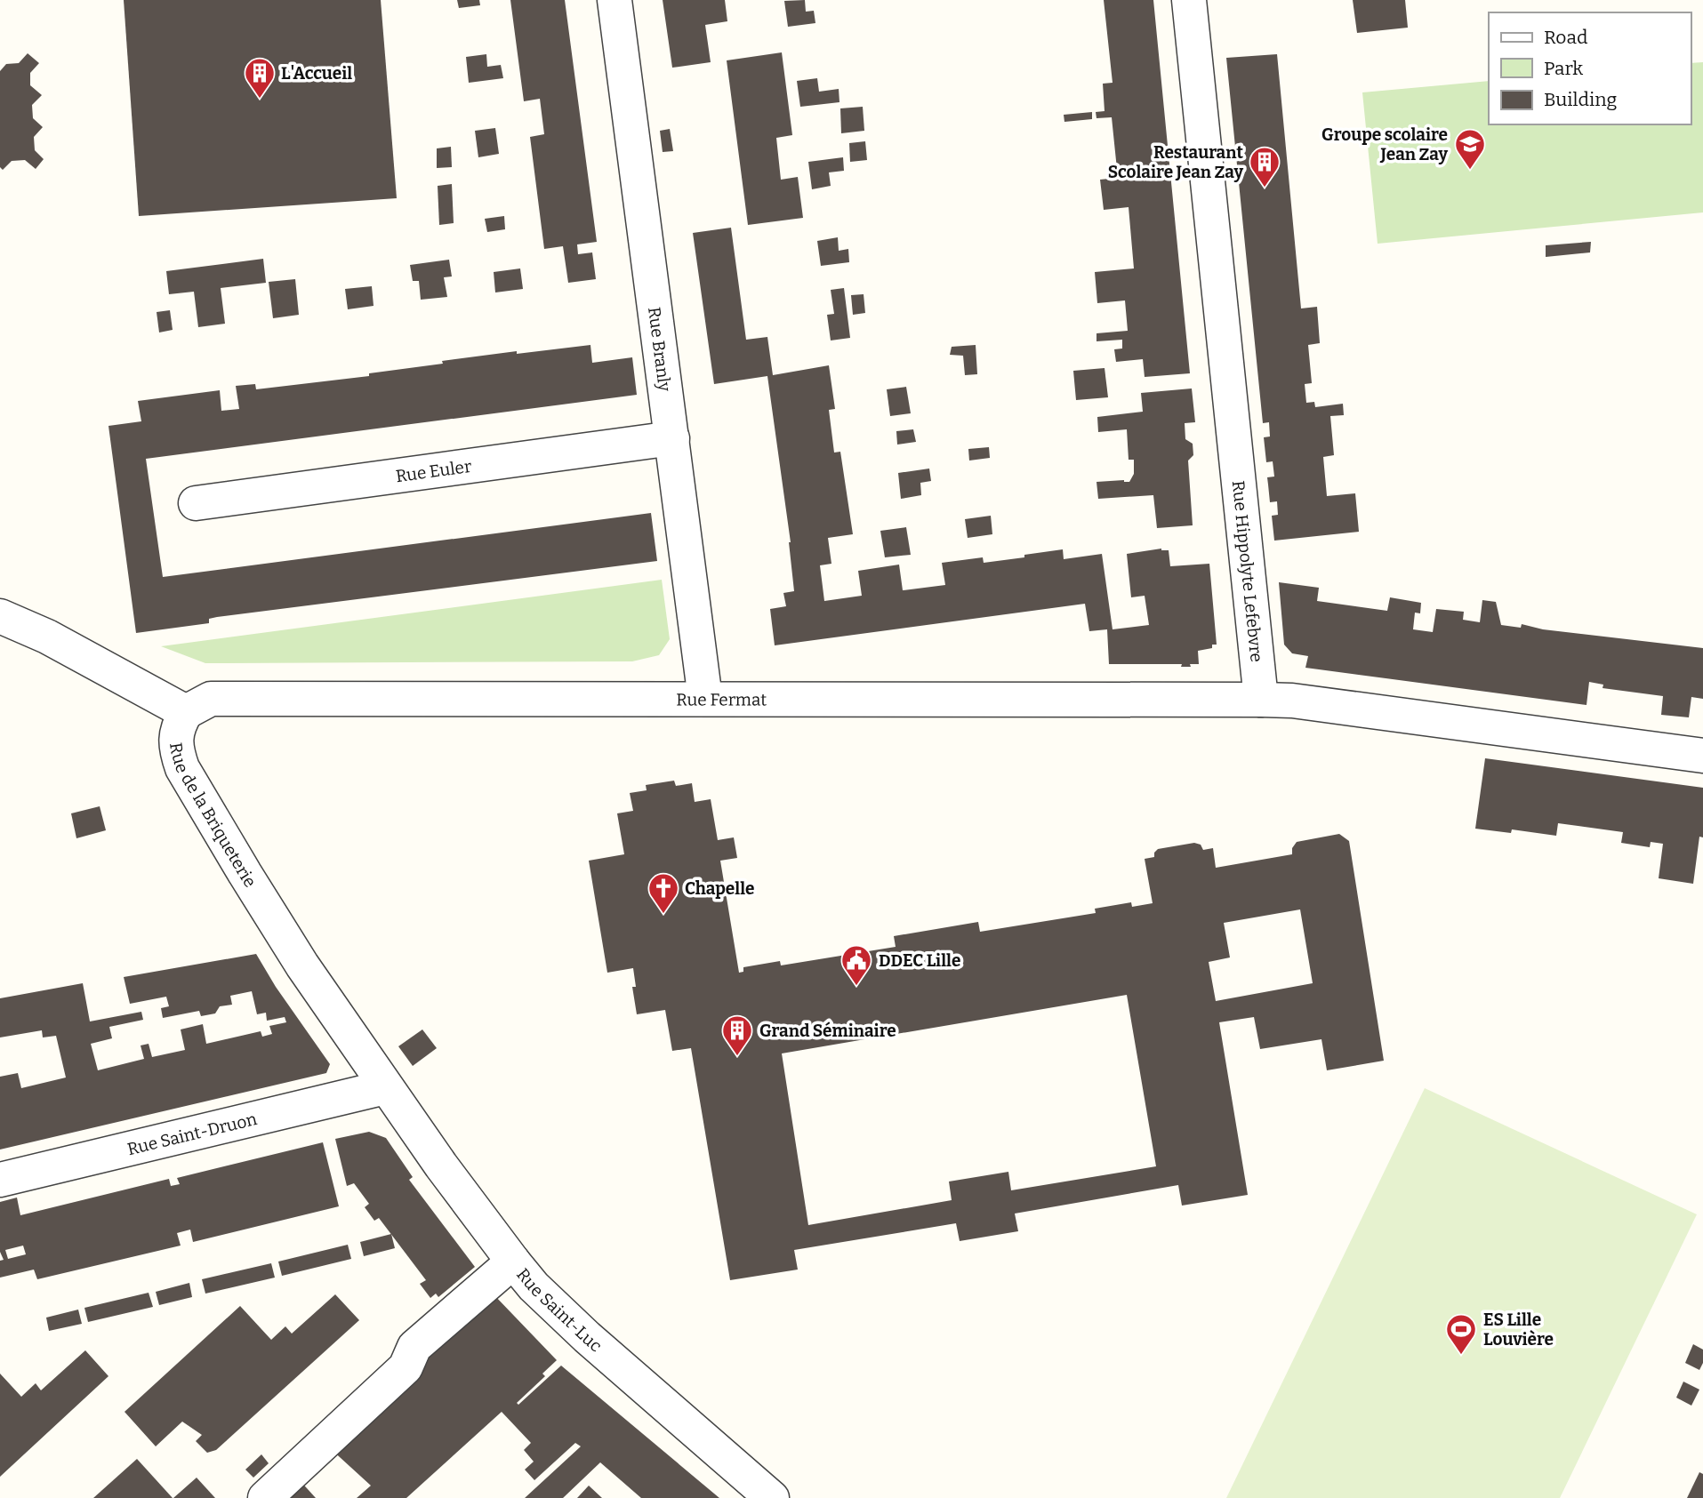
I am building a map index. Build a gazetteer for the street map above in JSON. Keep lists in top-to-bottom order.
{
  "streets": {
    "street": [
      "Rue Branly",
      "Rue Euler",
      "Rue Hippolyte Lefebvre",
      "Rue Fermat",
      "Rue de la Briqueterie",
      "Rue Saint-Druon",
      "Rue Saint-Luc"
    ]
  },
  "crossings": [
    ["Rue Branly", "Rue Euler"],
    ["Rue Branly", "Rue Fermat"],
    ["Rue Hippolyte Lefebvre", "Rue Fermat"],
    ["Rue Fermat", "Rue de la Briqueterie"],
    ["Rue de la Briqueterie", "Rue Saint-Druon"],
    ["Rue de la Briqueterie", "Rue Saint-Luc"],
    ["Rue Saint-Druon", "Rue Saint-Luc"]
  ],
  "places": {
    "building": ["L'Accueil", "Restaurant Scolaire Jean Zay", "Grand Séminaire"],
    "school or university": ["Groupe scolaire Jean Zay"],
    "church": ["Chapelle"],
    "public building": ["DDEC Lille"],
    "sports": ["ES Lille Louvière"]
  },
  "legend": ["Road", "Park", "Building"]
}
